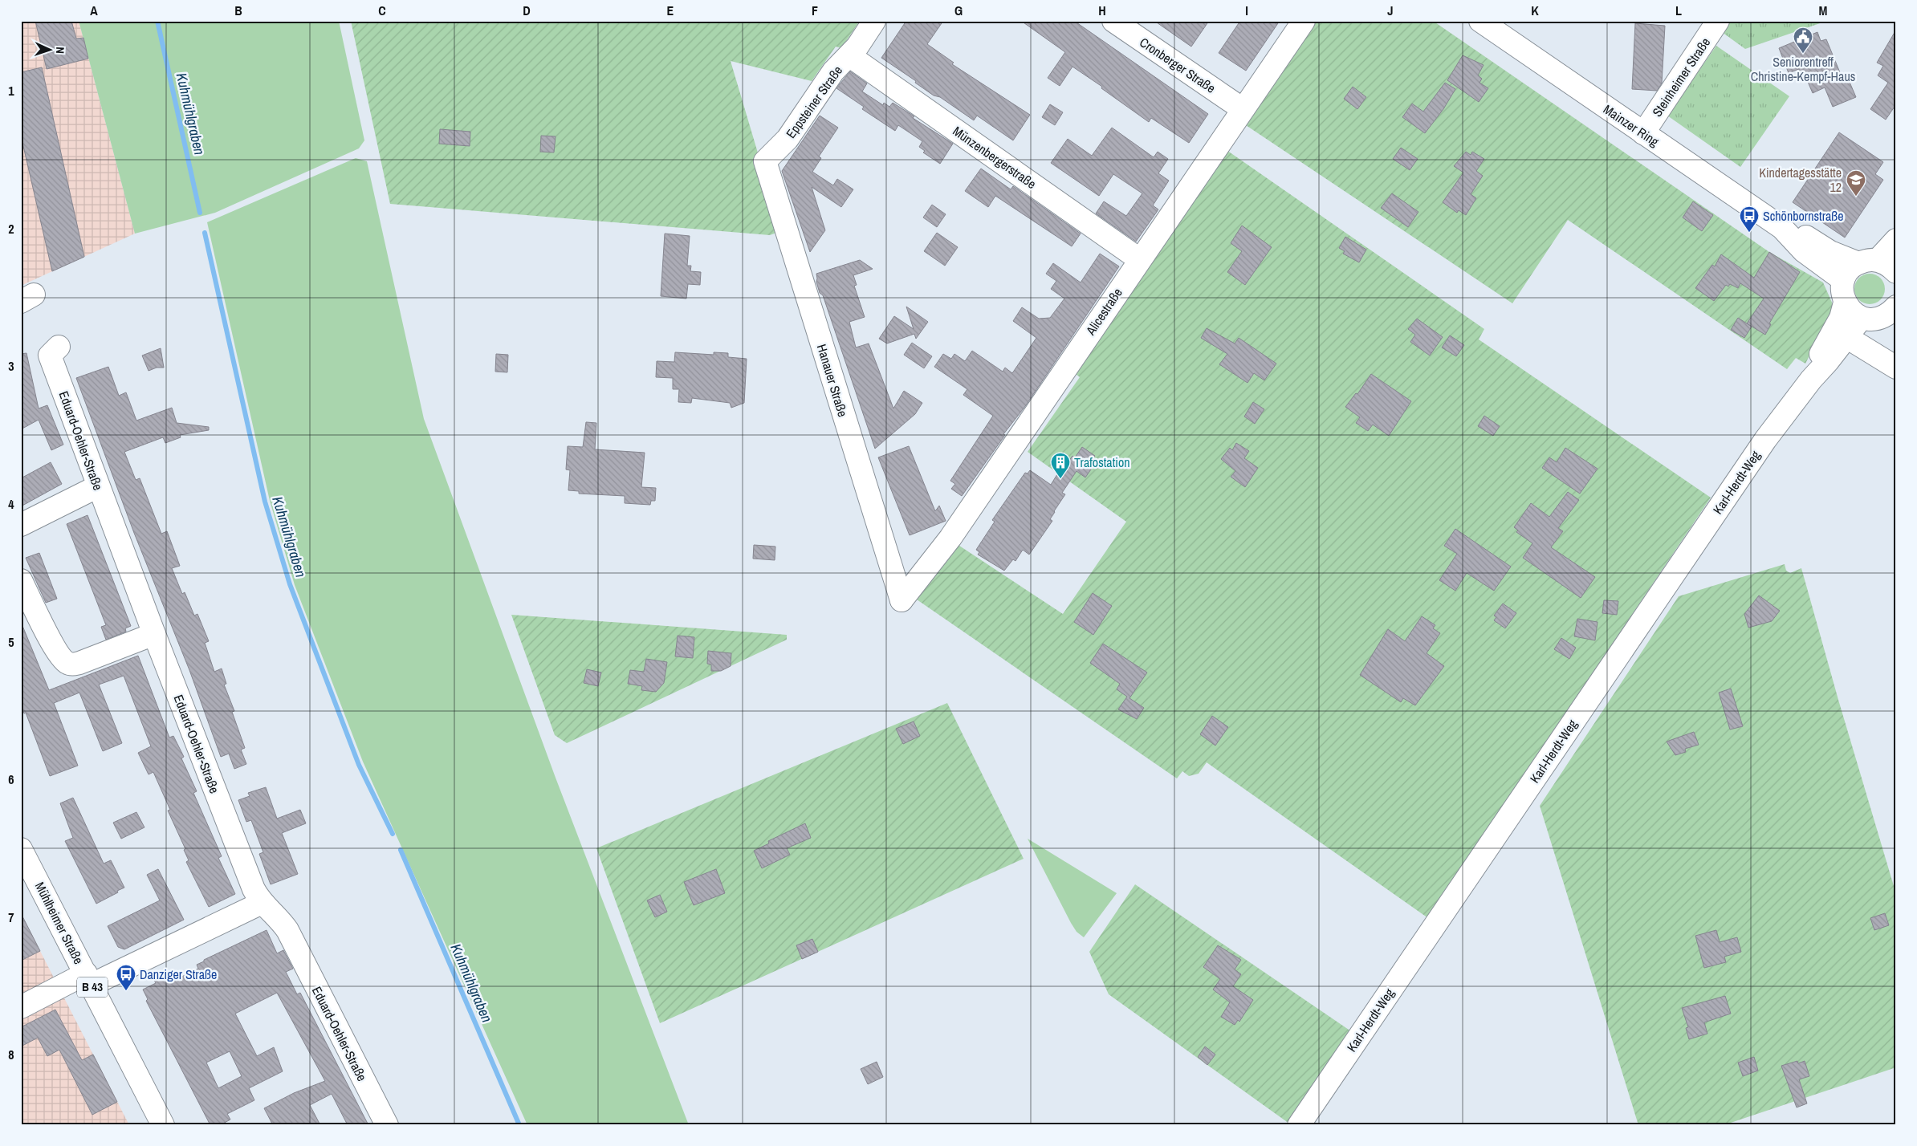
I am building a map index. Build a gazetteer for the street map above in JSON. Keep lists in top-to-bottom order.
{
  "streets": {
    "street": [
      "Cronberger Straße",
      "Steinheimer Straße",
      "Eppsteiner Straße",
      "Mainzer Ring",
      "Münzenbergerstraße",
      "Alicestraße",
      "Hanauer Straße",
      "Eduard-Oehler-Straße",
      "Karl-Herdt-Weg",
      "Mühlheimer Straße",
      "B 43"
    ]
  },
  "crossings": [
    ["Cronberger Straße", "Alicestraße"],
    ["Steinheimer Straße", "Mainzer Ring"],
    ["Eppsteiner Straße", "Münzenbergerstraße"],
    ["Eppsteiner Straße", "Hanauer Straße"],
    ["Münzenbergerstraße", "Alicestraße"],
    ["Alicestraße", "Hanauer Straße"]
  ],
  "water": ["Kuhmühlgraben"],
  "places": {
    "public building": ["Seniorentreff Christine-Kempf-Haus"],
    "school or university": ["Kindertagesstätte 12"],
    "bus stop": ["Schönbornstraße", "Danziger Straße"],
    "building": ["Trafostation"]
  },
  "north": "right",
  "grid": {
    "columns": [
      "A",
      "B",
      "C",
      "D",
      "E",
      "F",
      "G",
      "H",
      "I",
      "J",
      "K",
      "L",
      "M"
    ],
    "rows": [
      "1",
      "2",
      "3",
      "4",
      "5",
      "6",
      "7",
      "8"
    ]
  }
}
